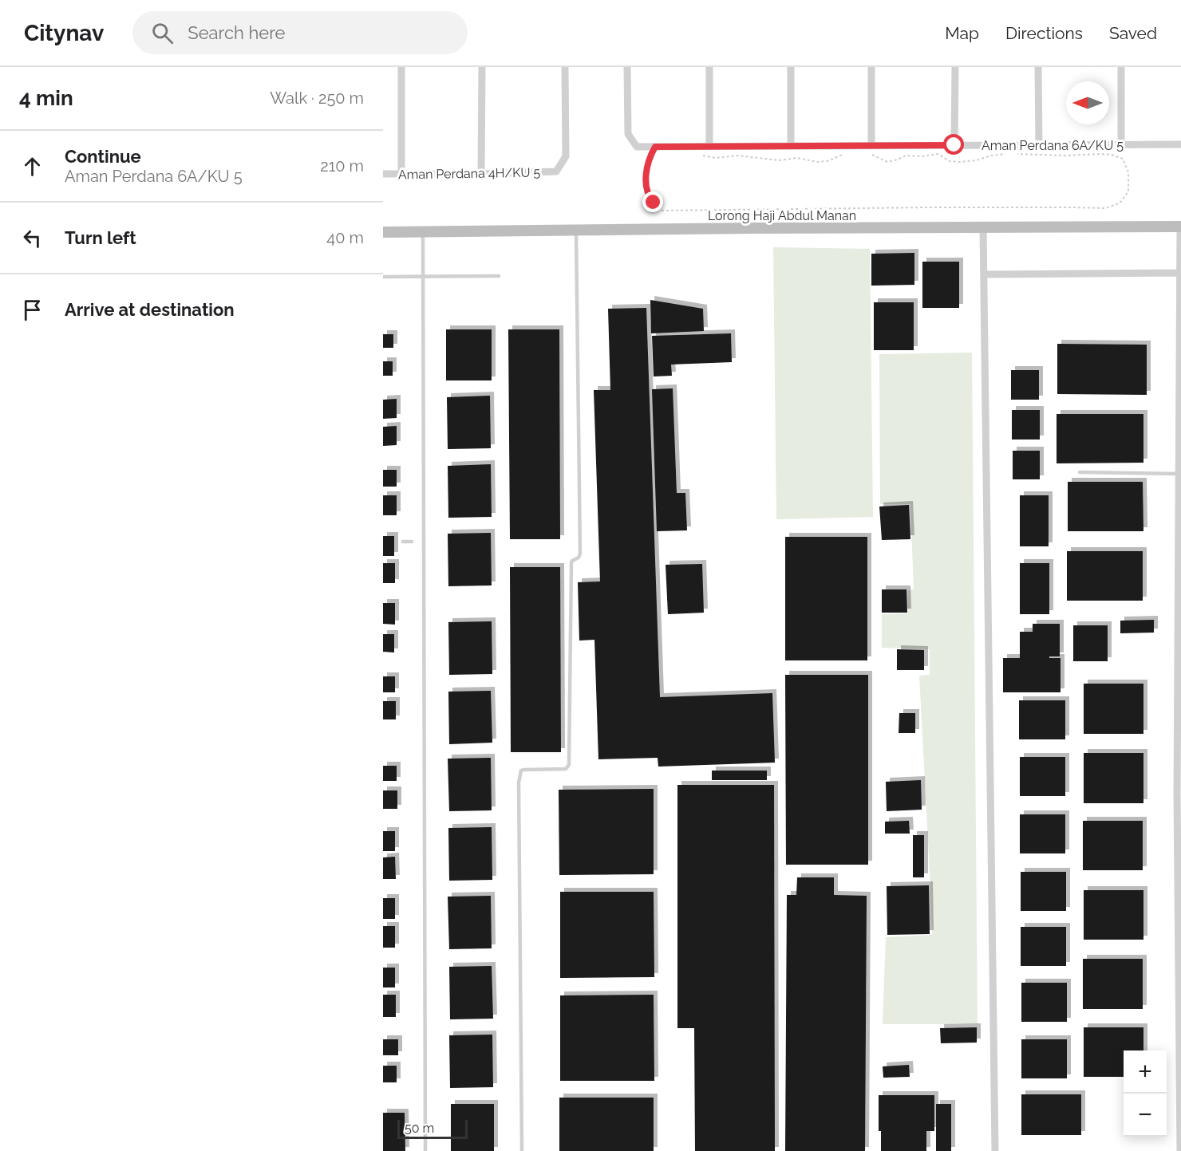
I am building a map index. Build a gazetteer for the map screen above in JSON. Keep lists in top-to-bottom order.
{
  "streets": {
    "street": ["Aman Perdana 6A/KU 5", "Aman Perdana 4H/KU 5", "Lorong Haji Abdul Manan"]
  },
  "scale_bar": "50 m",
  "north": "left",
  "page": {
    "header": "Citynav",
    "search": "Search here",
    "nav": ["Map", "Directions", "Saved"],
    "heading": ["4 min", "Walk · 250 m"],
    "list": [
      ["Continue", "Aman Perdana 6A/KU 5", "210 m"],
      ["Turn left", "40 m"],
      "Arrive at destination"
    ],
    "map_buttons": ["+", "−"],
    "scale": "50 m"
  }
}
